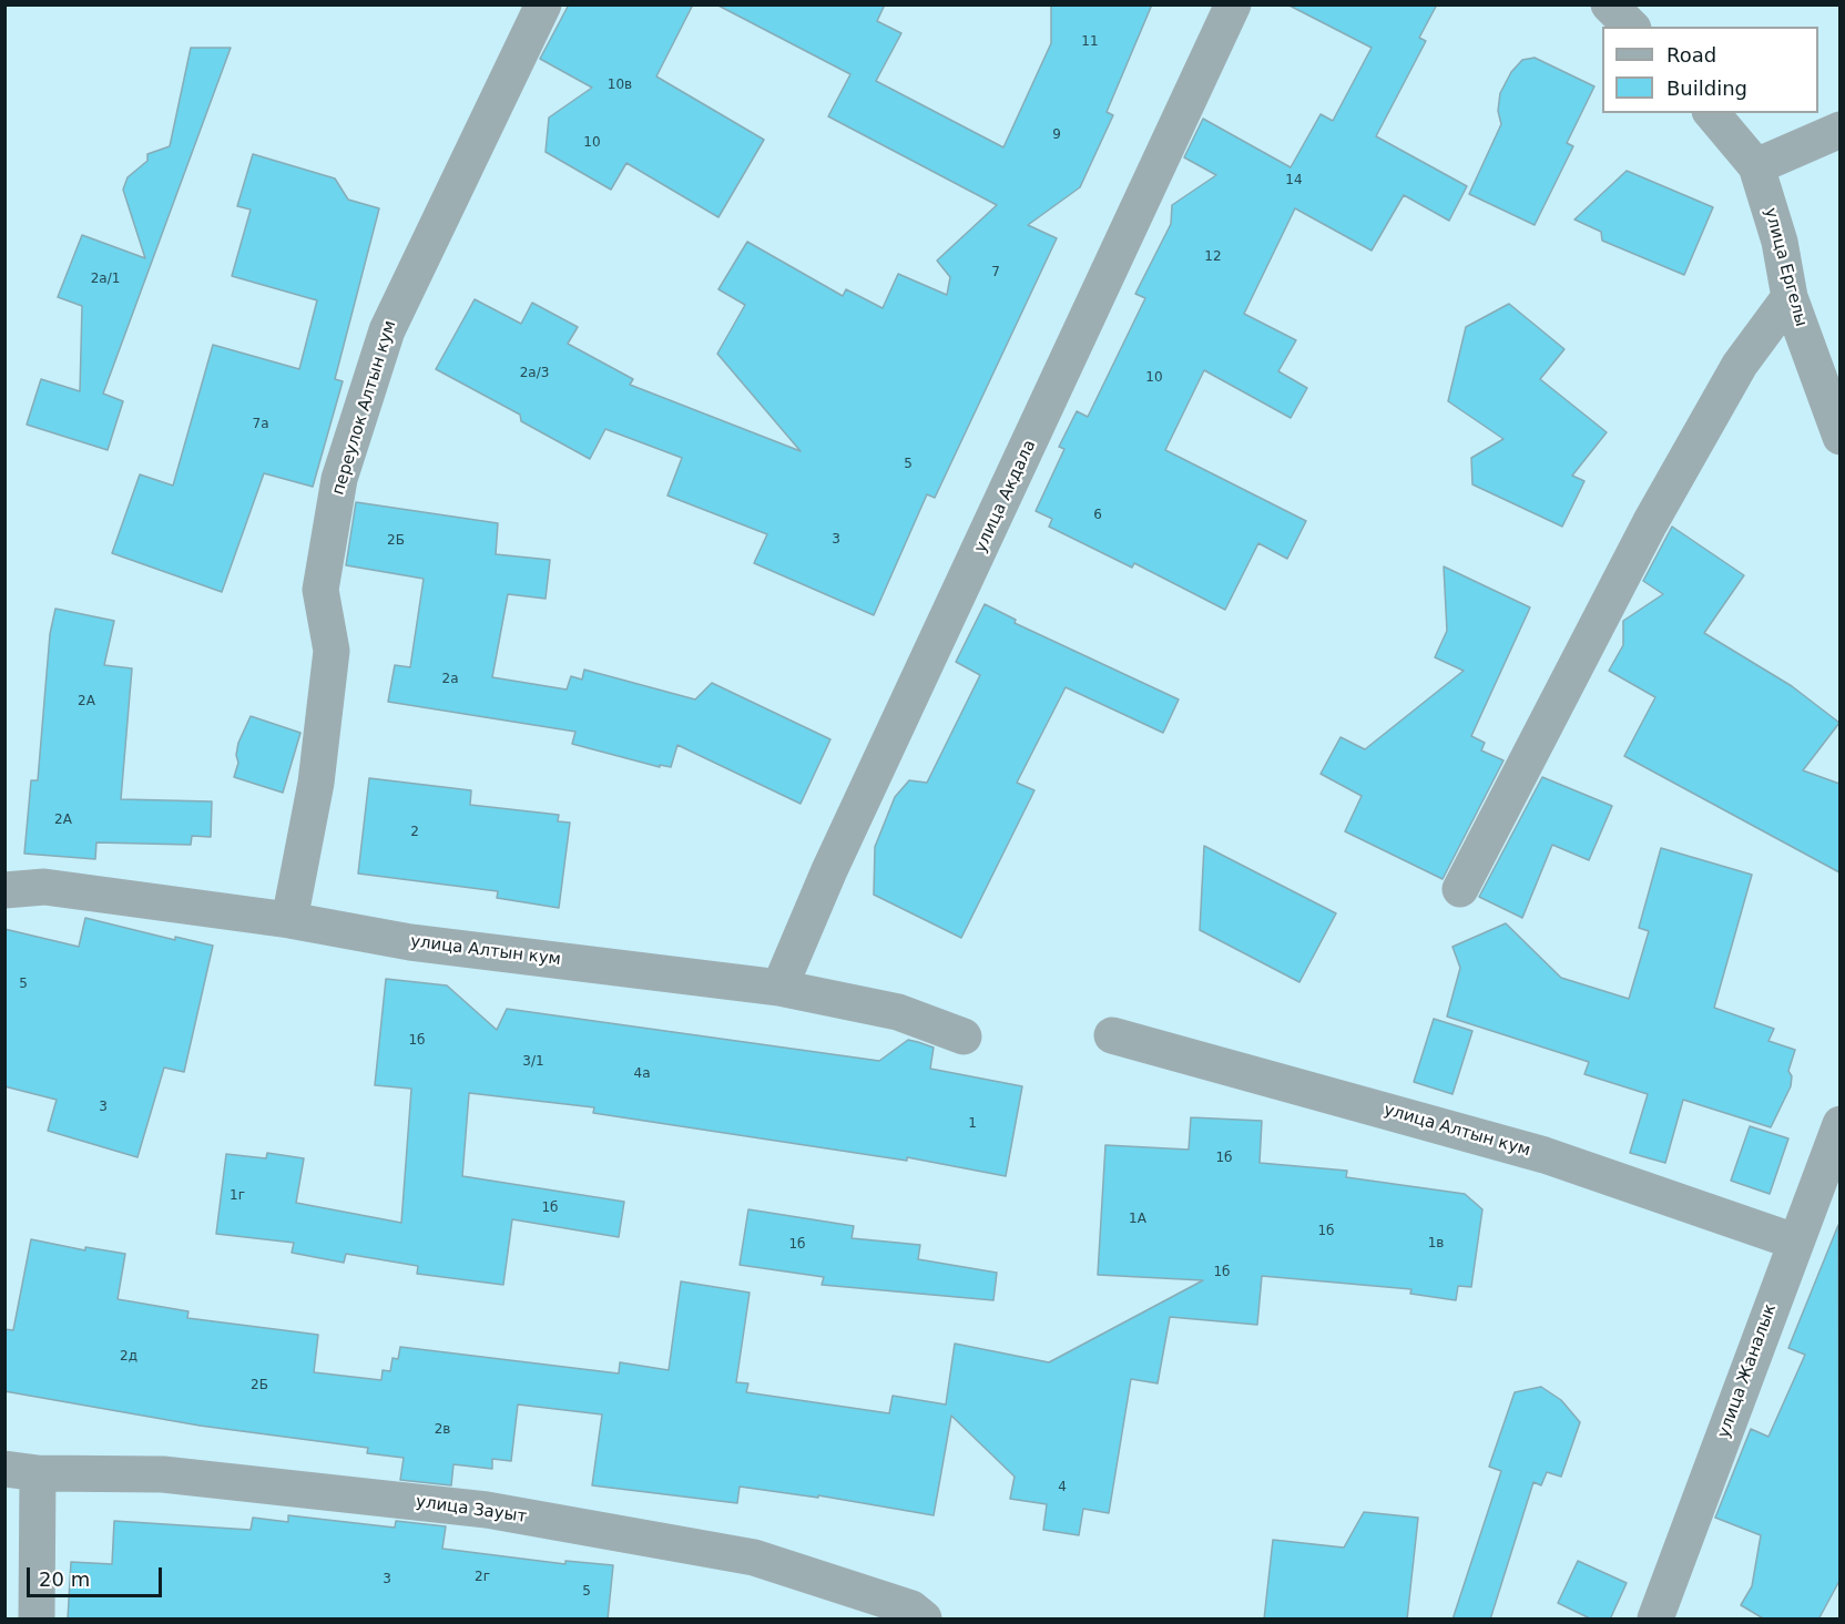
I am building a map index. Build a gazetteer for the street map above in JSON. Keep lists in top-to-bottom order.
{
  "streets": {
    "street": [
      "улица Ергелы",
      "переулок Алтын кум",
      "улица Акдала",
      "улица Алтын кум",
      "улица Жаналык",
      "улица Зауыт"
    ]
  },
  "crossings": [
    ["переулок Алтын кум", "улица Алтын кум"],
    ["улица Акдала", "улица Алтын кум"],
    ["улица Алтын кум", "улица Жаналык"]
  ],
  "house_numbers": [
    "11",
    "10в",
    "9",
    "10",
    "14",
    "12",
    "7",
    "2а/1",
    "2а/3",
    "10",
    "7а",
    "5",
    "6",
    "3",
    "2Б",
    "2а",
    "2А",
    "2А",
    "2",
    "5",
    "1б",
    "3/1",
    "4а",
    "3",
    "1",
    "1б",
    "1г",
    "1б",
    "1А",
    "1б",
    "1в",
    "1б",
    "1б",
    "2д",
    "2Б",
    "2в",
    "4",
    "2г",
    "3",
    "5"
  ],
  "legend": ["Road", "Building"],
  "scale_bar": "20 m"
}
